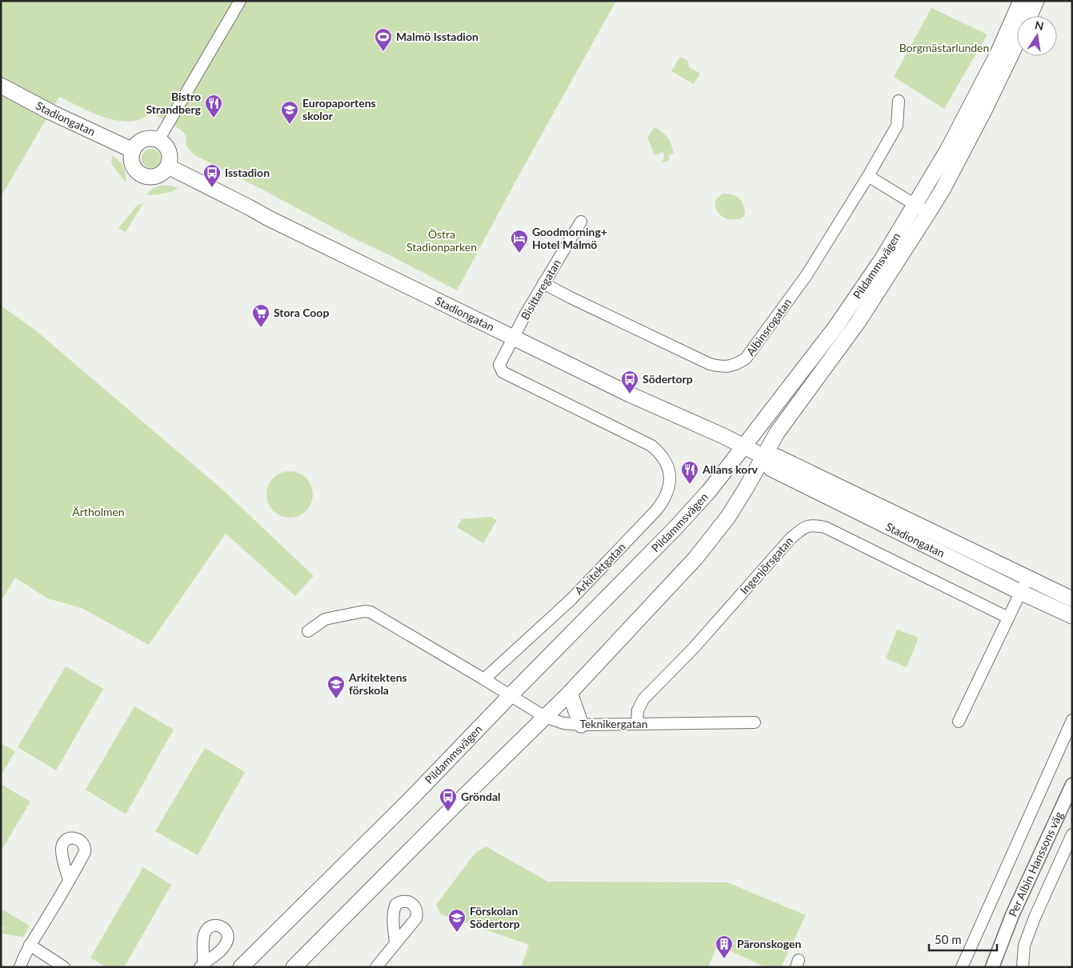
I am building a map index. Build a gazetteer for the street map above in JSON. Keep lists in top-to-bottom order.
{
  "streets": {
    "main road": ["Stadiongatan", "Pildammsvägen"],
    "street": [
      "Bisittaregatan",
      "Albinsrogatan",
      "Ingenjörsgatan",
      "Arkitektgatan",
      "Teknikergatan",
      "Per Albin Hanssons väg"
    ]
  },
  "crossings": [
    ["Stadiongatan", "Pildammsvägen"],
    ["Stadiongatan", "Bisittaregatan"],
    ["Stadiongatan", "Arkitektgatan"],
    ["Pildammsvägen", "Teknikergatan"],
    ["Bisittaregatan", "Albinsrogatan"],
    ["Bisittaregatan", "Arkitektgatan"],
    ["Ingenjörsgatan", "Teknikergatan"],
    ["Arkitektgatan", "Teknikergatan"]
  ],
  "parks": ["Borgmästarlunden", "Östra Stadionparken", "Ärtholmen"],
  "places": {
    "sports": ["Malmö Isstadion"],
    "restaurant": ["Bistro Strandberg", "Allans korv"],
    "school or university": ["Europaportens skolor", "Arkitektens förskola", "Förskolan Södertorp"],
    "bus stop": ["Isstadion", "Södertorp", "Gröndal"],
    "hotel": ["Goodmorning+ Hotel Malmö"],
    "supermarket": ["Stora Coop"],
    "building": ["Päronskogen"]
  },
  "scale_bar": "50 m",
  "north": "top"
}
